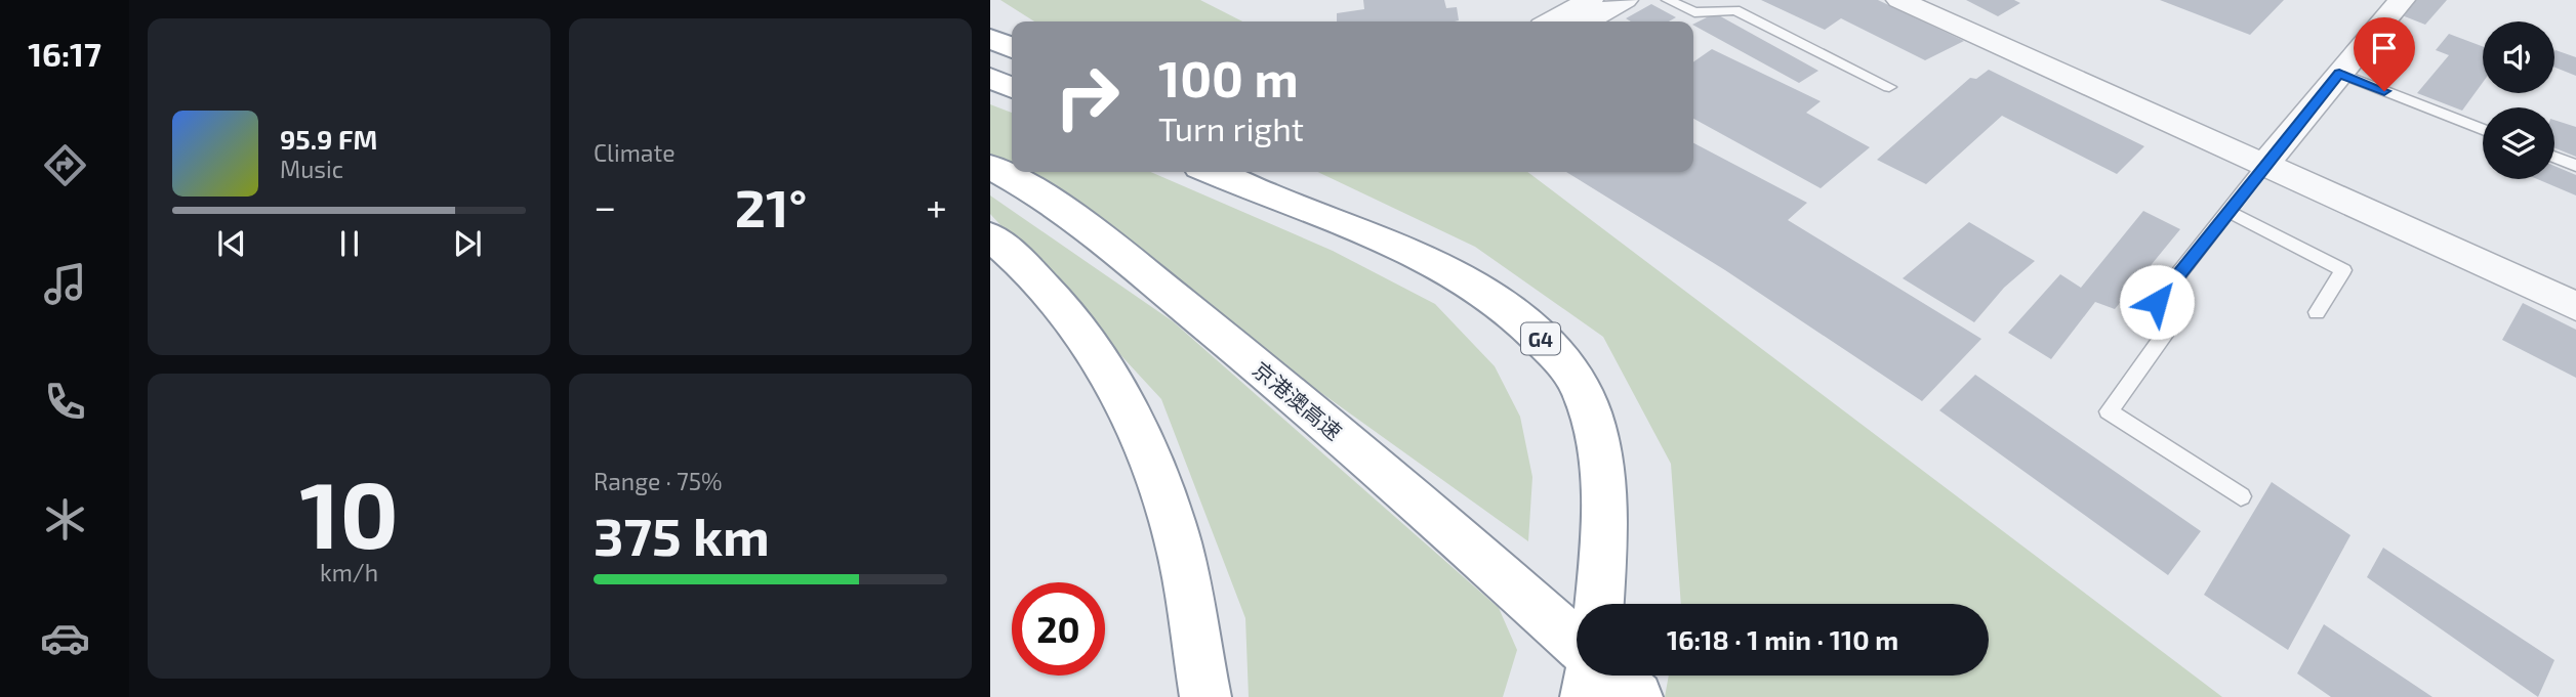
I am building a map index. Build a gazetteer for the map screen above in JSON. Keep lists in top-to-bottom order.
{
  "streets": {
    "highway": ["G4", "京港澳高速"]
  },
  "page": {
    "tabs": "16:17",
    "tile": [
      "Climate",
      ["10", "km/h"],
      ["Range · 75%", "375 km"]
    ],
    "turn": ["100 m", "Turn right"],
    "song": ["95.9 FM", "Music"],
    "heat": ["−", "21°", "+"],
    "limit": "20",
    "trip": "16:18 · 1 min · 110 m"
  }
}
